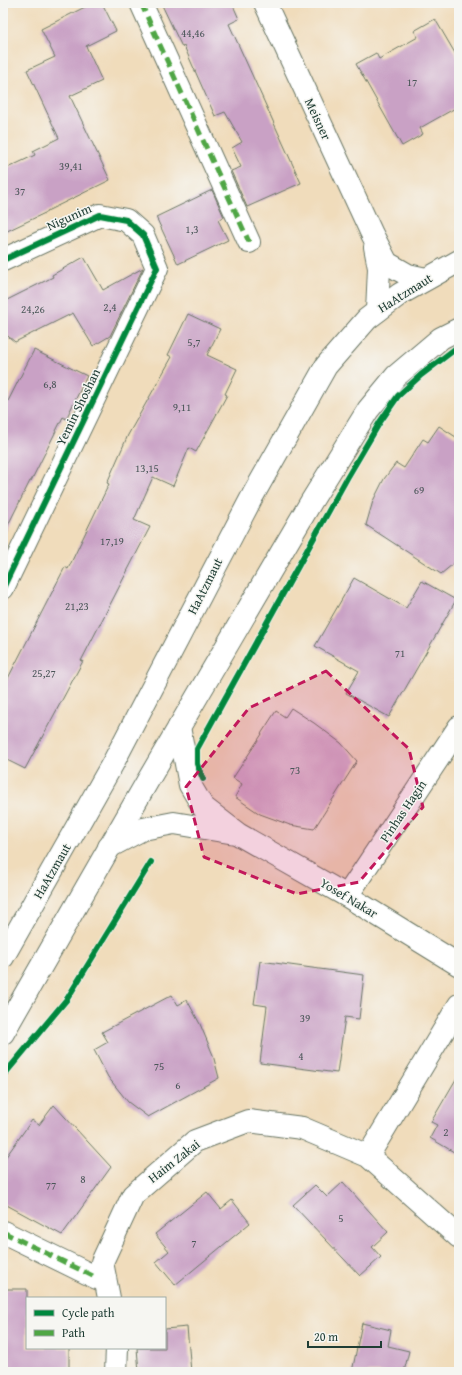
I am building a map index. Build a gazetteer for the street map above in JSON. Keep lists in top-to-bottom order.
{
  "streets": {
    "street": [
      "Meisner",
      "Nigunim",
      "HaAtzmaut",
      "Yemin Shoshan",
      "Pinhas Hagin",
      "Yosef Nakar",
      "Haim Zakai"
    ]
  },
  "crossings": [
    ["Meisner", "HaAtzmaut"],
    ["Nigunim", "Yemin Shoshan"],
    ["Pinhas Hagin", "Yosef Nakar"]
  ],
  "house_numbers": [
    "44,46",
    "17",
    "39,41",
    "37",
    "1,3",
    "2,4",
    "24,26",
    "5,7",
    "6,8",
    "9,11",
    "13,15",
    "69",
    "17,19",
    "21,23",
    "71",
    "25,27",
    "73",
    "39",
    "4",
    "75",
    "6",
    "2",
    "8",
    "77",
    "5",
    "7"
  ],
  "legend": ["Cycle path", "Path"],
  "scale_bar": "20 m"
}
